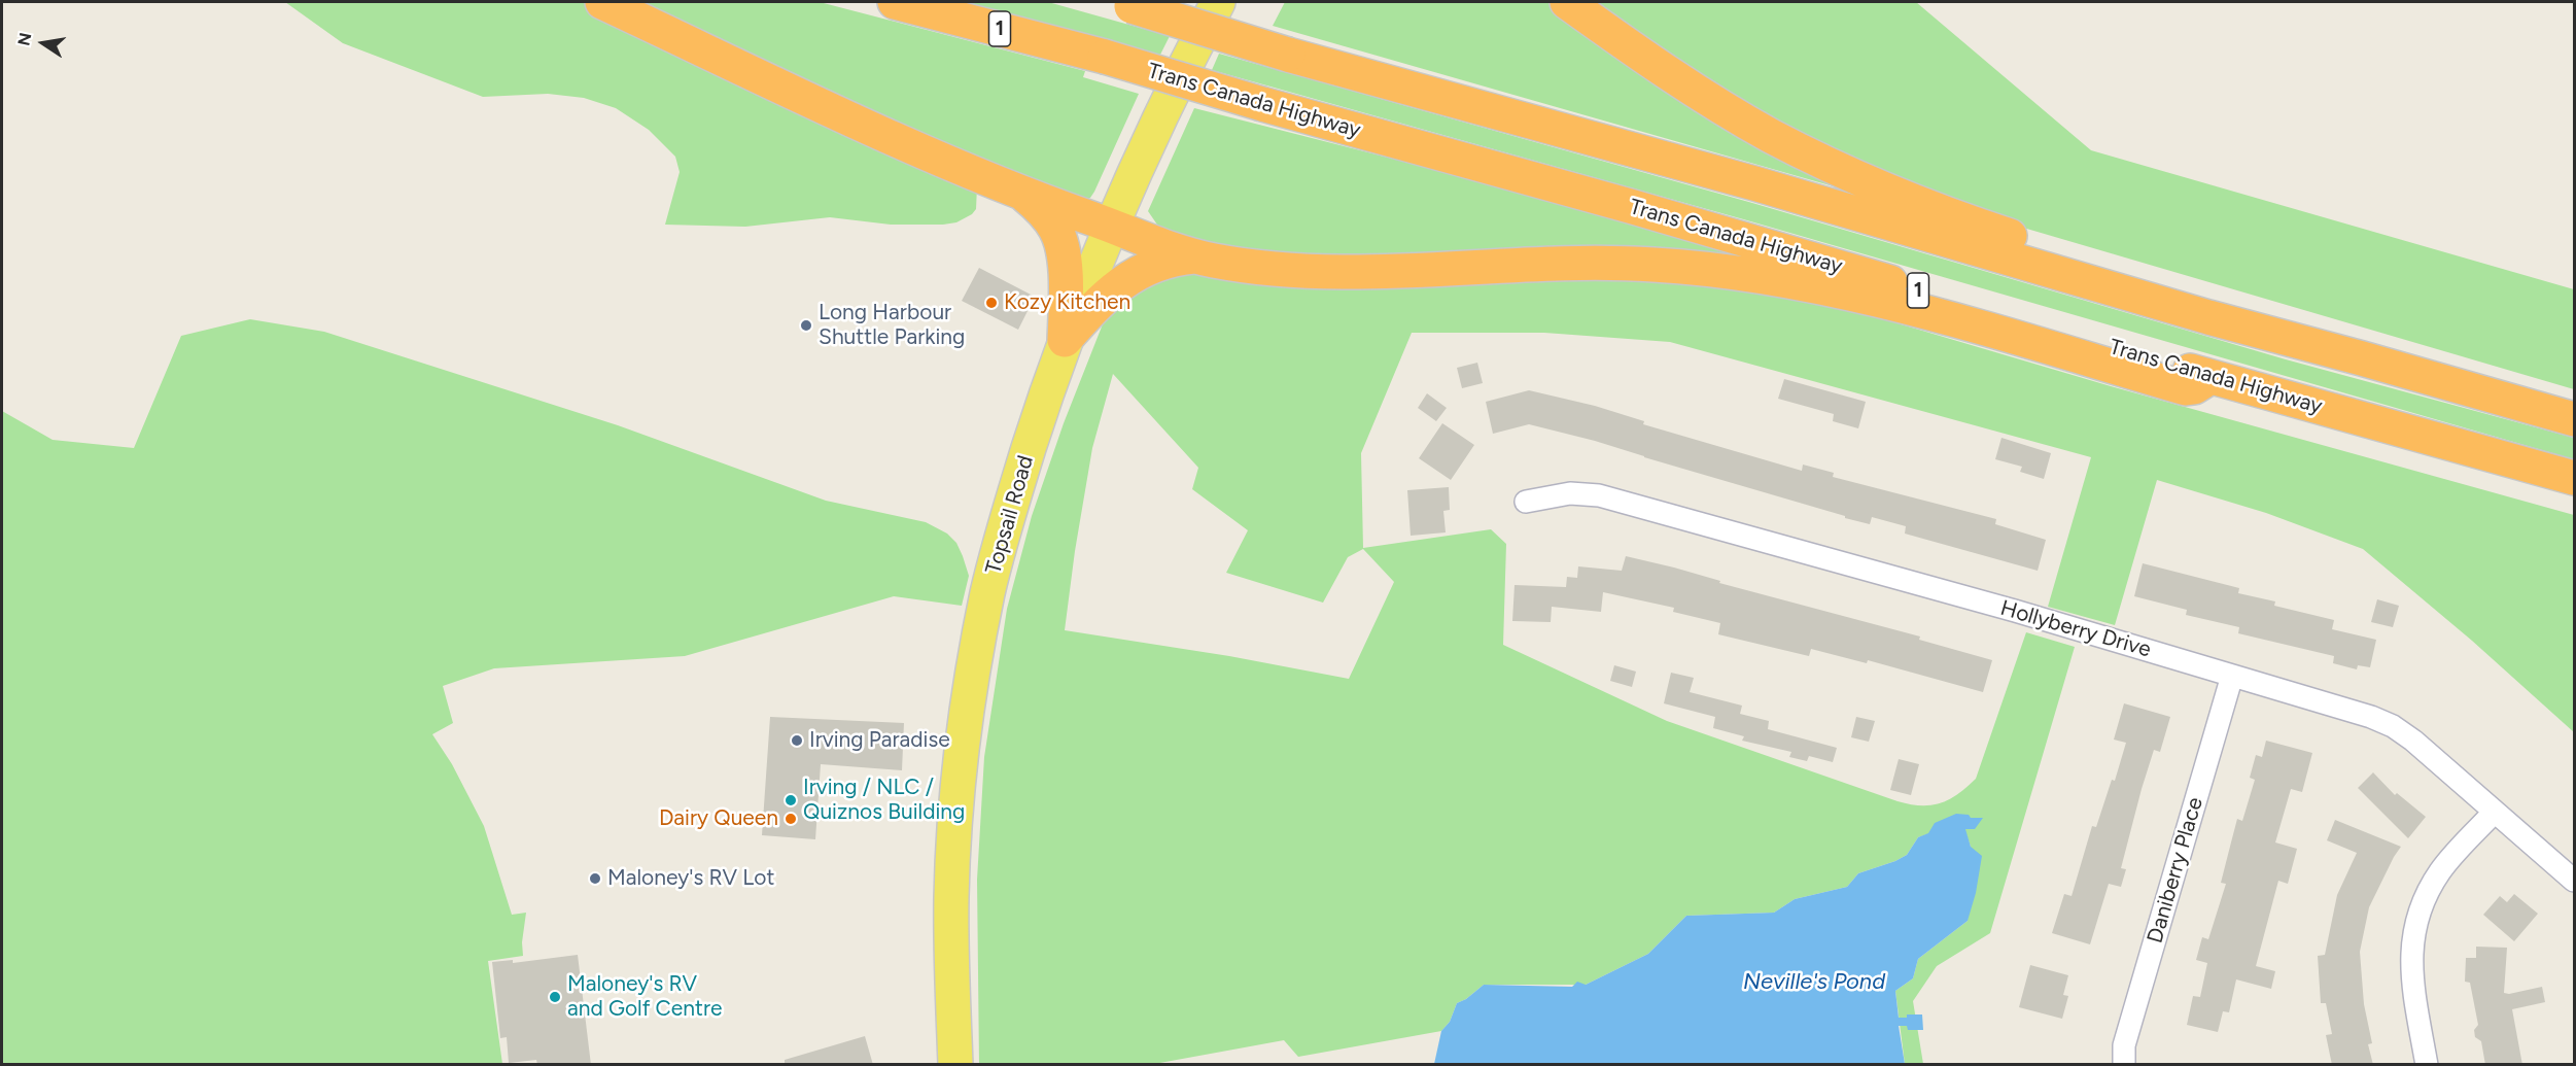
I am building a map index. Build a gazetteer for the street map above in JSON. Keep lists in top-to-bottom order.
{
  "streets": {
    "highway": ["1", "Trans Canada Highway"],
    "main road": ["Topsail Road"],
    "street": ["Hollyberry Drive", "Daniberry Place"]
  },
  "crossings": [
    ["Hollyberry Drive", "Daniberry Place"]
  ],
  "water": ["Neville's Pond"],
  "places": [
    "Kozy Kitchen",
    "Long Harbour Shuttle Parking",
    "Irving Paradise",
    "Irving / NLC / Quiznos Building",
    "Dairy Queen",
    "Maloney's RV Lot",
    "Maloney's RV and Golf Centre"
  ],
  "north": "left"
}
